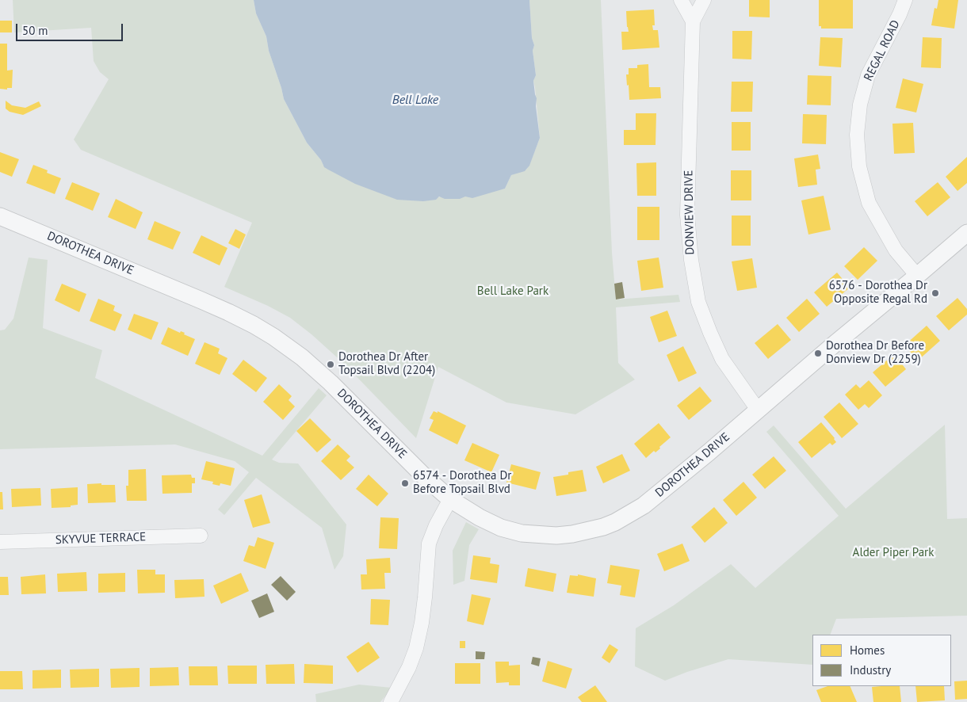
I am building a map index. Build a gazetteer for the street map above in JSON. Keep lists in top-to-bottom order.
{
  "streets": {
    "street": [
      "REGAL ROAD",
      "DONVIEW DRIVE",
      "DOROTHEA DRIVE",
      "SKYVUE TERRACE"
    ]
  },
  "crossings": [
    ["REGAL ROAD", "DOROTHEA DRIVE"],
    ["DONVIEW DRIVE", "DOROTHEA DRIVE"]
  ],
  "water": ["Bell Lake"],
  "parks": ["Bell Lake Park", "Alder Piper Park"],
  "places": [
    "6576 - Dorothea Dr Opposite Regal Rd",
    "Dorothea Dr Before Donview Dr (2259)",
    "Dorothea Dr After Topsail Blvd (2204)",
    "6574 - Dorothea Dr Before Topsail Blvd"
  ],
  "legend": ["Homes", "Industry"],
  "scale_bar": "50 m"
}
